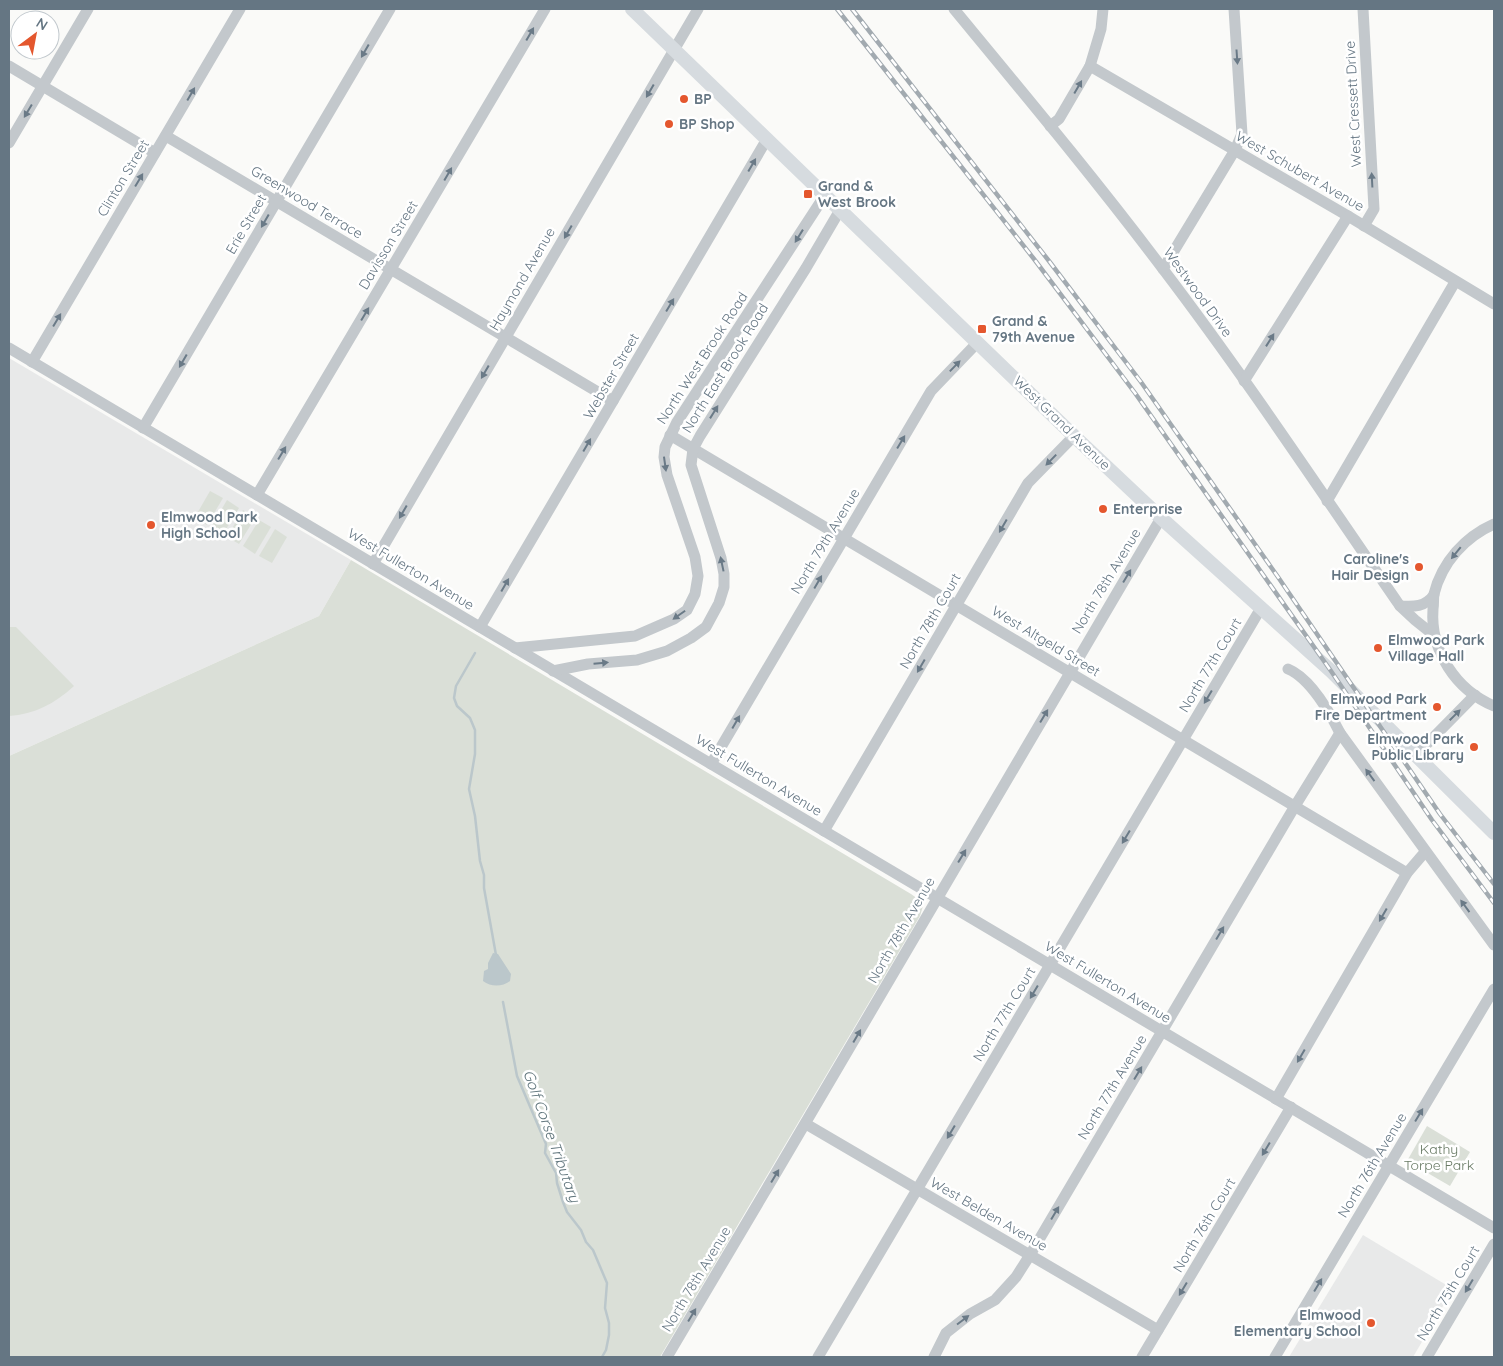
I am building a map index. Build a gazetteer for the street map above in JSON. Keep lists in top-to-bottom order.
{
  "streets": {
    "main road": ["West Grand Avenue"],
    "street": [
      "West Cressett Drive",
      "West Schubert Avenue",
      "Clinton Street",
      "Greenwood Terrace",
      "Erie Street",
      "Davisson Street",
      "Haymond Avenue",
      "Westwood Drive",
      "North West Brook Road",
      "North East Brook Road",
      "Webster Street",
      "North 79th Avenue",
      "West Fullerton Avenue",
      "North 78th Avenue",
      "North 78th Court",
      "West Altgeld Street",
      "North 77th Court",
      "North 77th Avenue",
      "North 76th Avenue",
      "West Belden Avenue",
      "North 76th Court",
      "North 75th Court"
    ]
  },
  "crossings": [
    ["West Cressett Drive", "West Schubert Avenue"],
    ["Clinton Street", "Greenwood Terrace"],
    ["Clinton Street", "West Fullerton Avenue"],
    ["Greenwood Terrace", "Erie Street"],
    ["Greenwood Terrace", "Davisson Street"],
    ["Greenwood Terrace", "Haymond Avenue"],
    ["Greenwood Terrace", "Webster Street"],
    ["Erie Street", "West Fullerton Avenue"],
    ["Davisson Street", "West Fullerton Avenue"],
    ["Haymond Avenue", "West Grand Avenue"],
    ["Haymond Avenue", "West Fullerton Avenue"],
    ["North West Brook Road", "West Grand Avenue"],
    ["North West Brook Road", "West Fullerton Avenue"],
    ["North West Brook Road", "West Altgeld Street"],
    ["North East Brook Road", "West Grand Avenue"],
    ["North East Brook Road", "West Fullerton Avenue"],
    ["North East Brook Road", "West Altgeld Street"],
    ["Webster Street", "West Grand Avenue"],
    ["Webster Street", "West Fullerton Avenue"],
    ["West Grand Avenue", "North 79th Avenue"],
    ["West Grand Avenue", "North 78th Avenue"],
    ["West Grand Avenue", "North 78th Court"],
    ["West Grand Avenue", "North 77th Court"],
    ["North 79th Avenue", "West Fullerton Avenue"],
    ["North 79th Avenue", "West Altgeld Street"],
    ["West Fullerton Avenue", "North 78th Avenue"],
    ["West Fullerton Avenue", "North 78th Court"],
    ["West Fullerton Avenue", "North 77th Court"],
    ["West Fullerton Avenue", "North 77th Avenue"],
    ["West Fullerton Avenue", "North 76th Avenue"],
    ["West Fullerton Avenue", "North 76th Court"],
    ["North 78th Avenue", "West Altgeld Street"],
    ["North 78th Avenue", "West Belden Avenue"],
    ["North 78th Court", "West Altgeld Street"],
    ["West Altgeld Street", "North 77th Court"],
    ["West Altgeld Street", "North 77th Avenue"],
    ["North 77th Court", "West Belden Avenue"],
    ["North 77th Avenue", "West Belden Avenue"],
    ["West Belden Avenue", "North 76th Court"]
  ],
  "one_way": [
    "West Cressett Drive",
    "Clinton Street",
    "Erie Street",
    "Davisson Street",
    "Haymond Avenue",
    "North West Brook Road",
    "North East Brook Road",
    "Webster Street",
    "North 79th Avenue",
    "North 78th Avenue",
    "North 78th Court",
    "North 77th Court",
    "North 77th Avenue",
    "North 76th Avenue",
    "North 76th Court",
    "North 75th Court"
  ],
  "water": ["Golf Corse Tributary"],
  "parks": ["Kathy Torpe Park"],
  "places": {
    "other": [
      "BP",
      "BP Shop",
      "Enterprise",
      "Elmwood Park High School",
      "Caroline's Hair Design",
      "Elmwood Park Village Hall",
      "Elmwood Park Fire Department",
      "Elmwood Park Public Library",
      "Elmwood Elementary School"
    ],
    "transit": ["Grand & West Brook", "Grand & 79th Avenue"]
  },
  "north": "top right"
}
